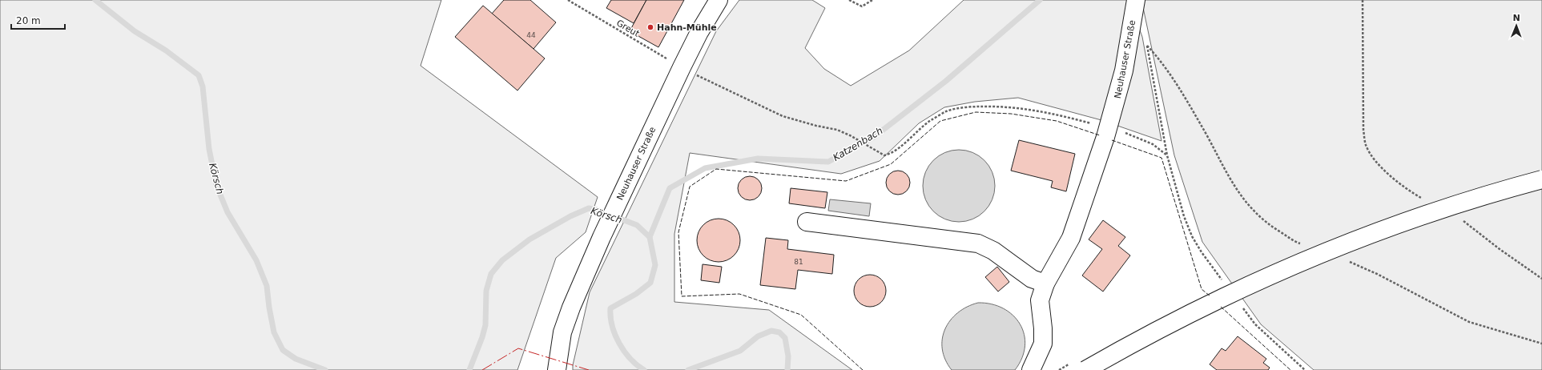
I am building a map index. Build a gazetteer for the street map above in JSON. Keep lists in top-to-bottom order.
{
  "streets": {
    "main road": ["Neuhauser Straße"],
    "path": ["Greut"]
  },
  "crossings": [
    ["Greut", "Neuhauser Straße"]
  ],
  "water": ["Katzenbach", "Körsch"],
  "places": ["Hahn-Mühle"],
  "house_numbers": ["44", "81"],
  "scale_bar": "20 m",
  "north": "top"
}
